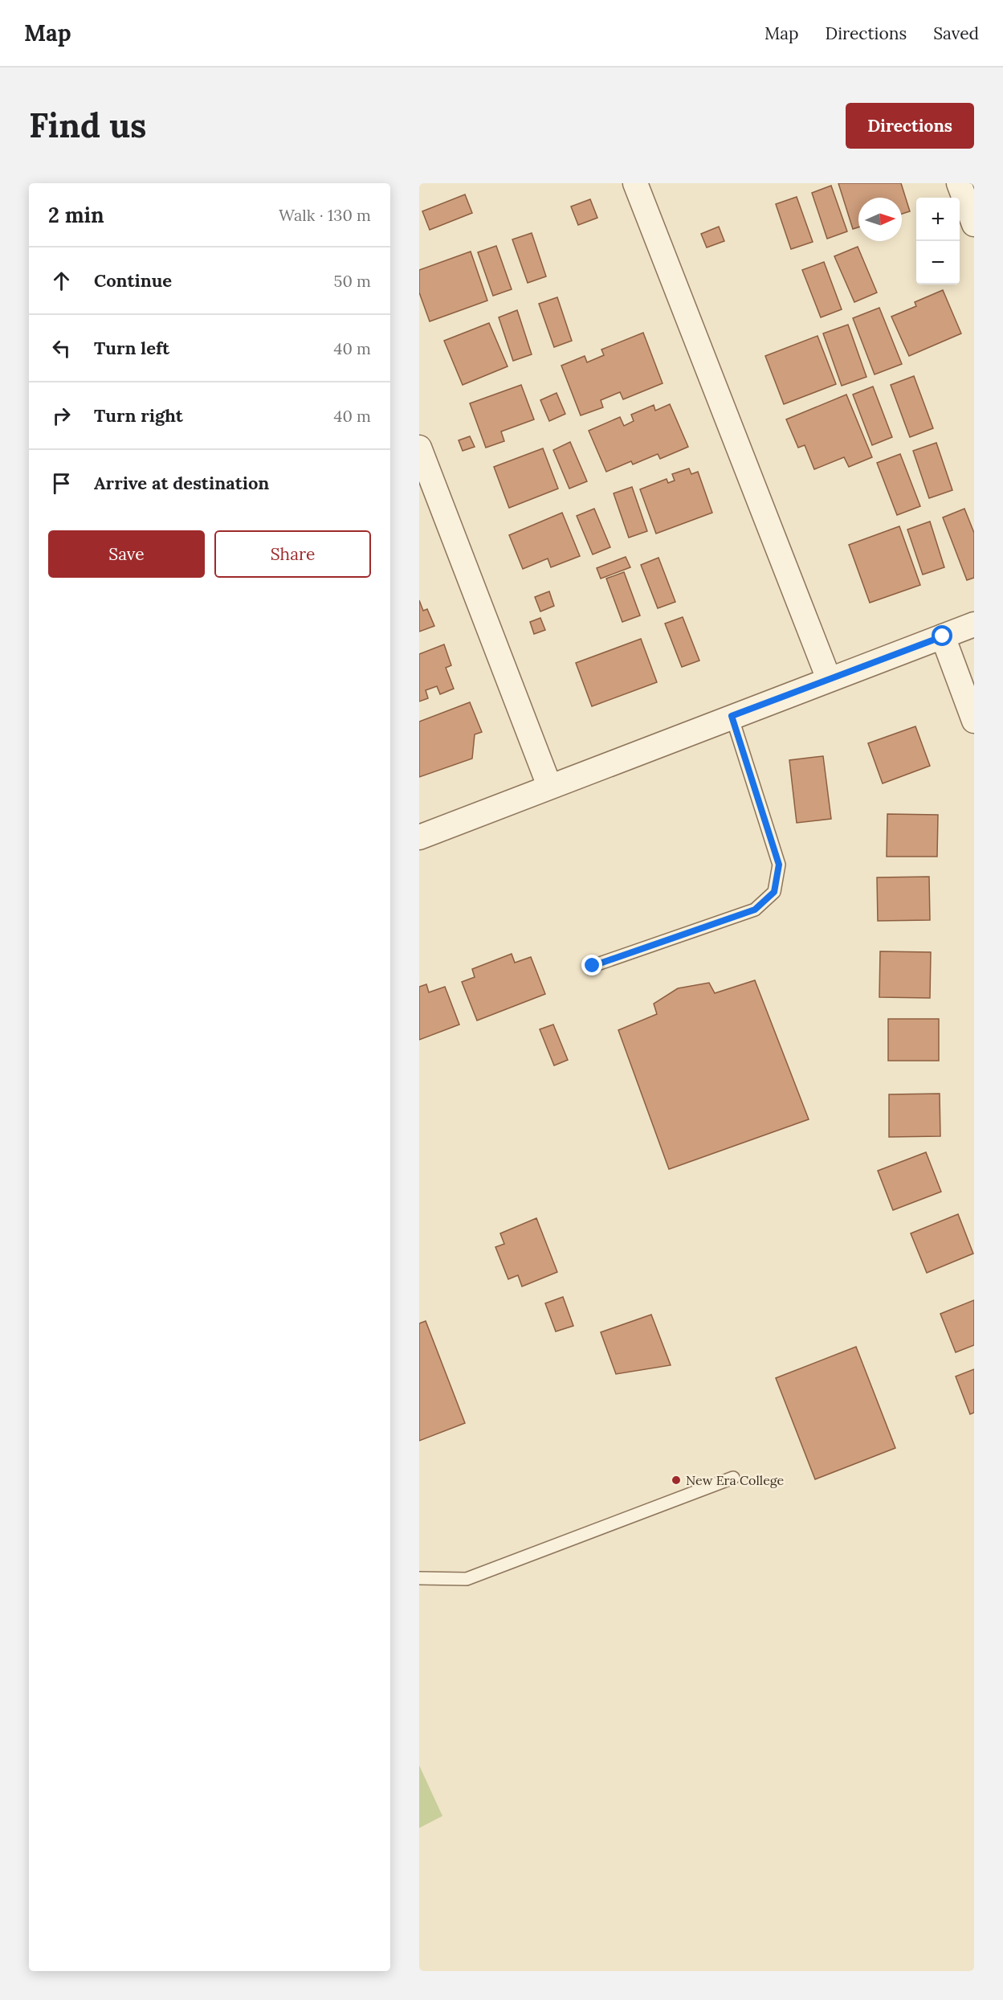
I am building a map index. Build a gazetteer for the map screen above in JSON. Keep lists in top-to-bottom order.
{
  "places": ["New Era College"],
  "north": "right",
  "page": {
    "header": "Map",
    "nav": ["Map", "Directions", "Saved"],
    "buttons": [
      "Directions",
      ["Save", "Share"]
    ],
    "title": "Find us",
    "heading": ["2 min", "Walk · 130 m"],
    "map_buttons": ["+", "−"],
    "list": [
      ["Continue", "50 m"],
      ["Turn left", "40 m"],
      ["Turn right", "40 m"],
      "Arrive at destination"
    ]
  }
}
